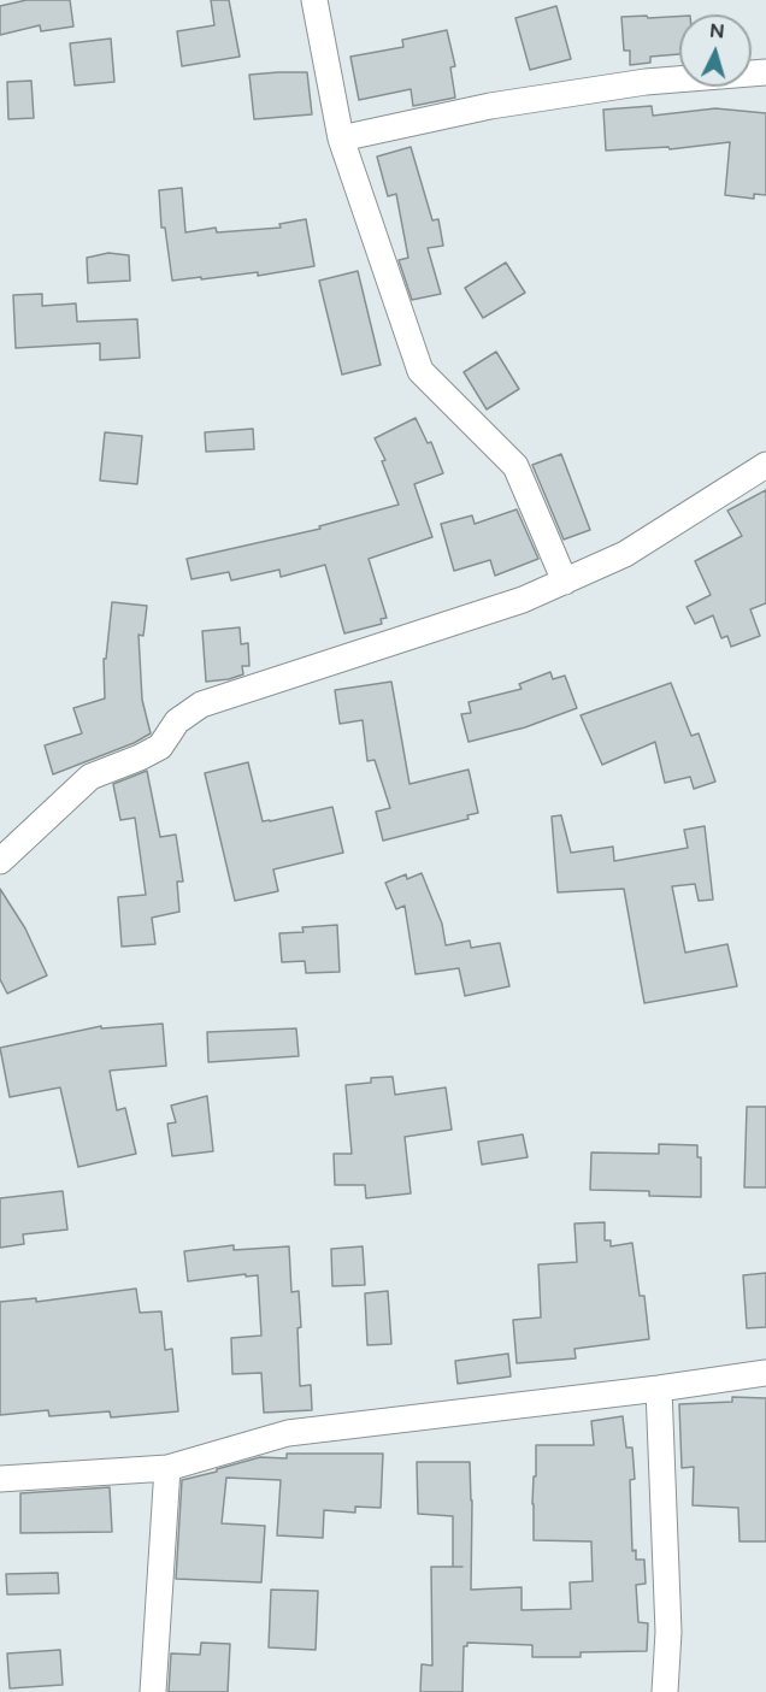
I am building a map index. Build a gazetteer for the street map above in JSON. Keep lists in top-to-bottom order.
{
  "north": "top"
}
